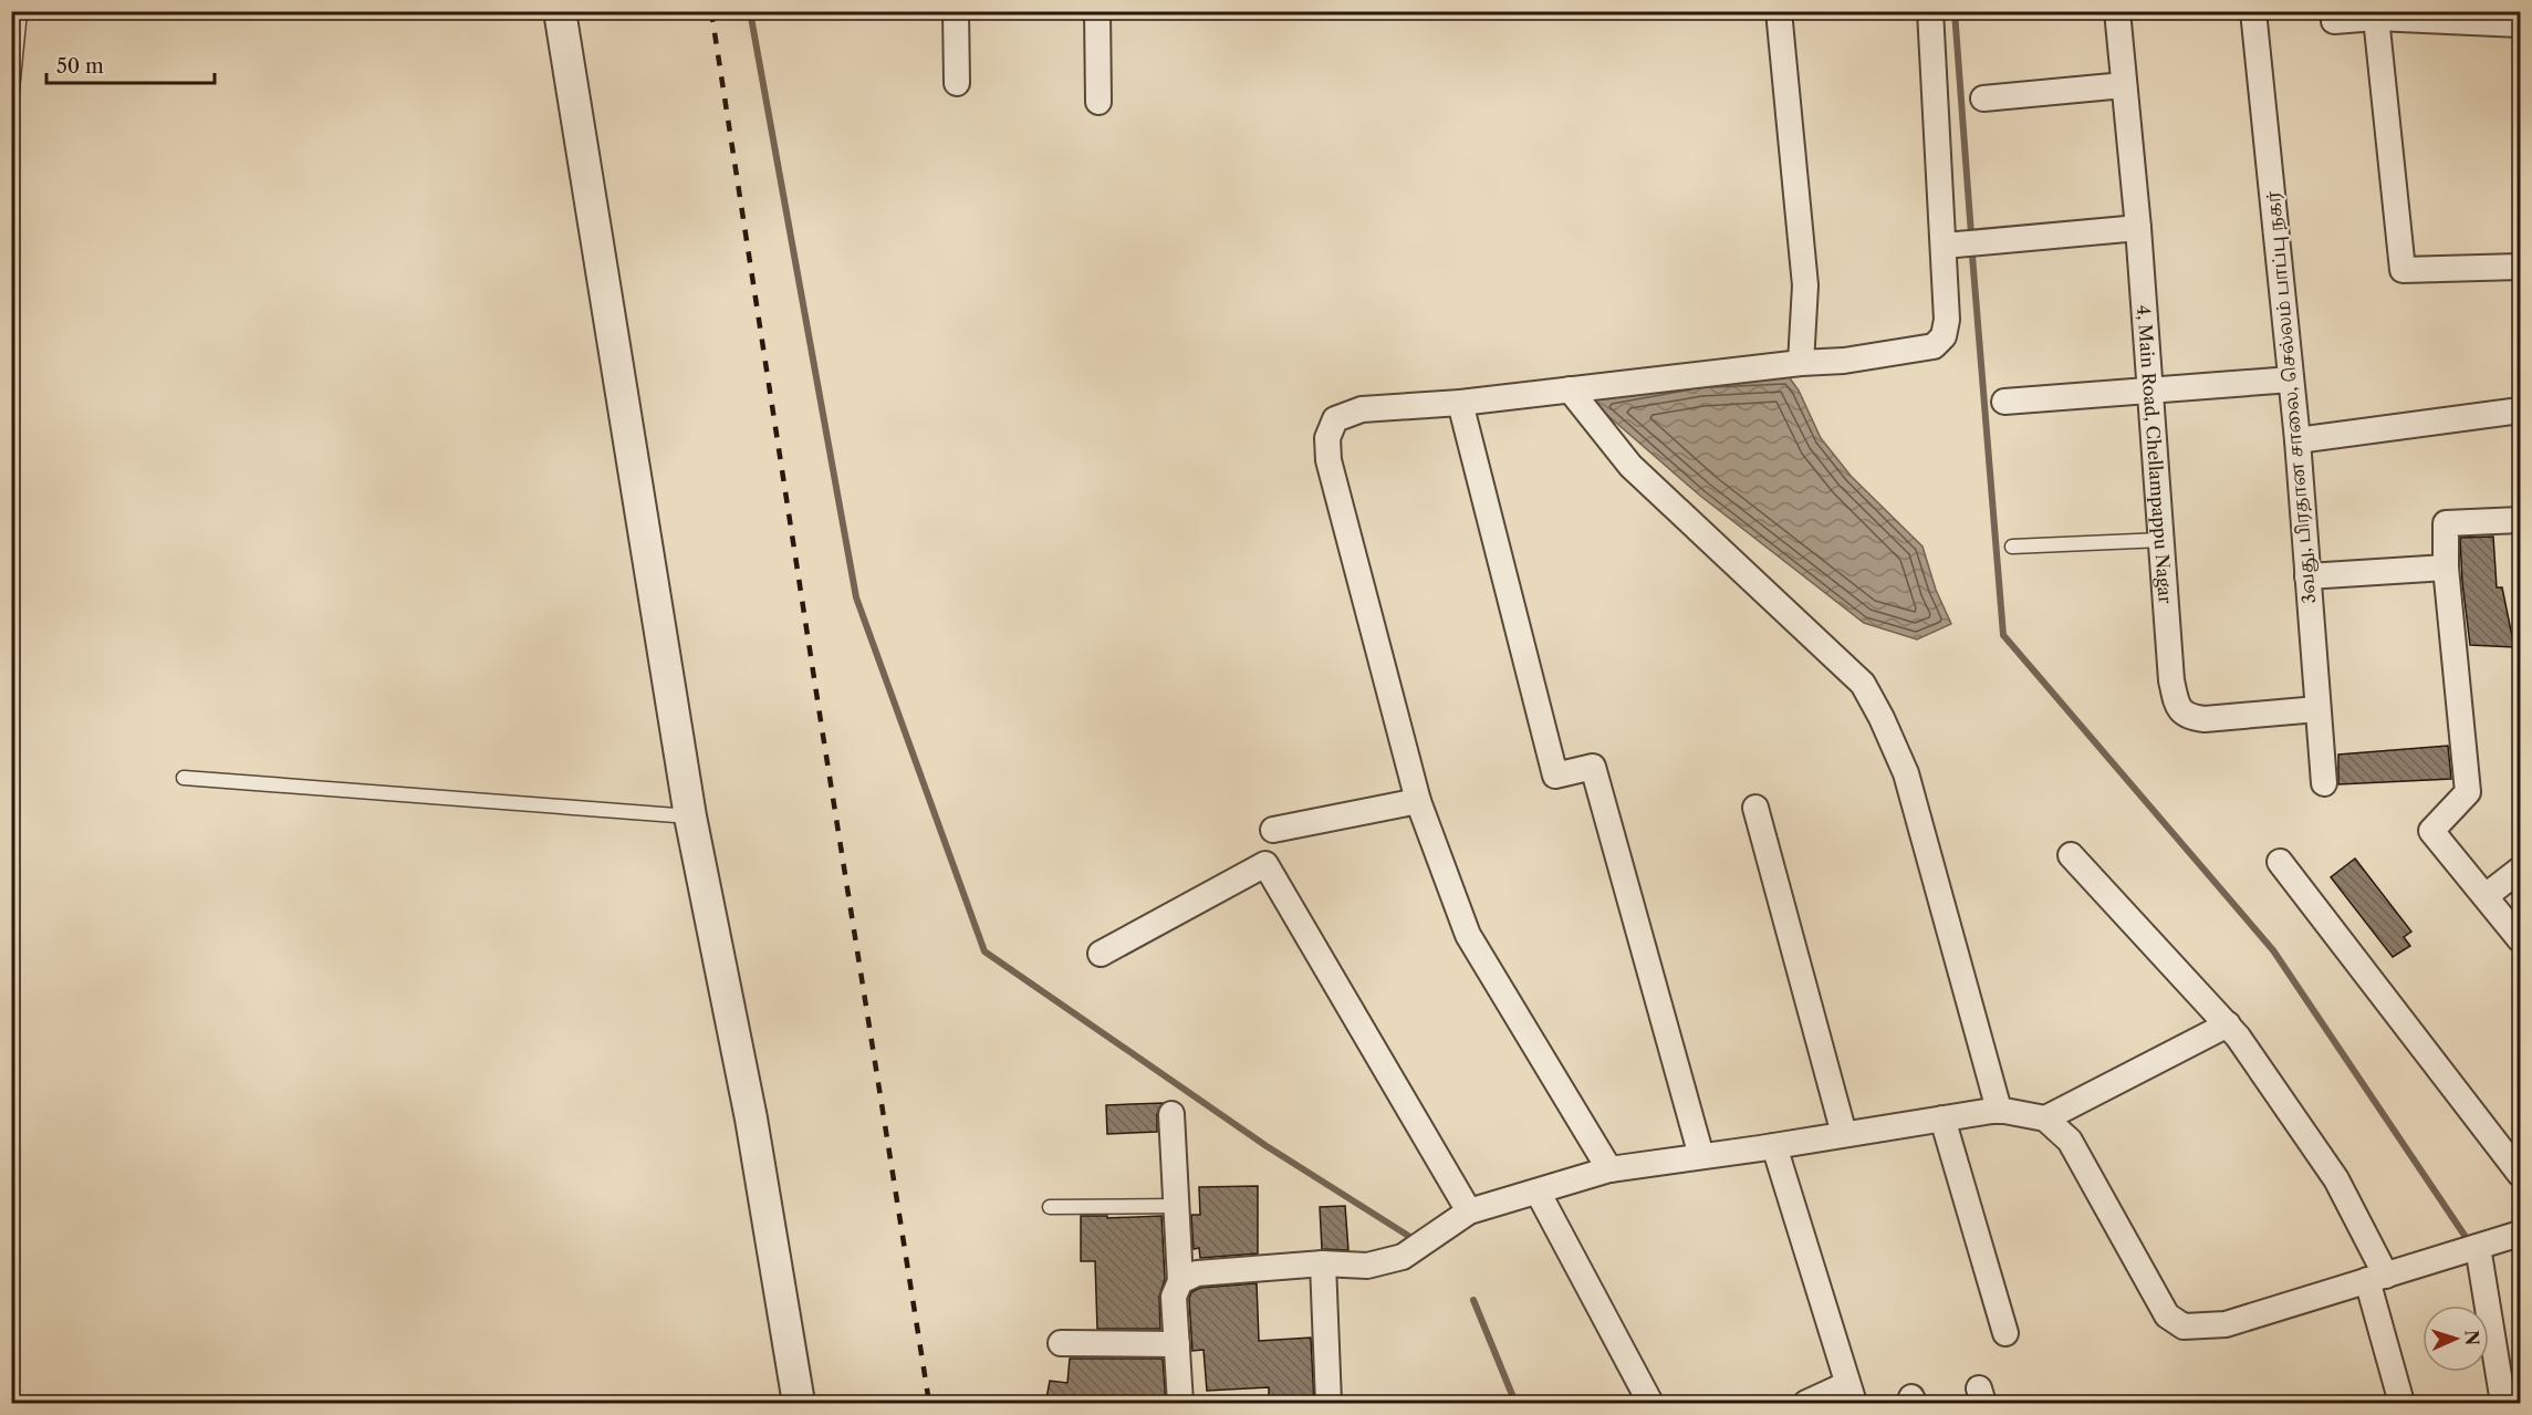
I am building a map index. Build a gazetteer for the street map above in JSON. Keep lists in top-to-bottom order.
{
  "streets": {
    "street": ["3வது, பிரதான சாலை, செல்லம் பாப்பு நகர்", "4, Main Road, Chellampappu Nagar"]
  },
  "crossings": [
    ["3வது, பிரதான சாலை, செல்லம் பாப்பு நகர்", "4, Main Road, Chellampappu Nagar"]
  ],
  "scale_bar": "50 m",
  "north": "right"
}
